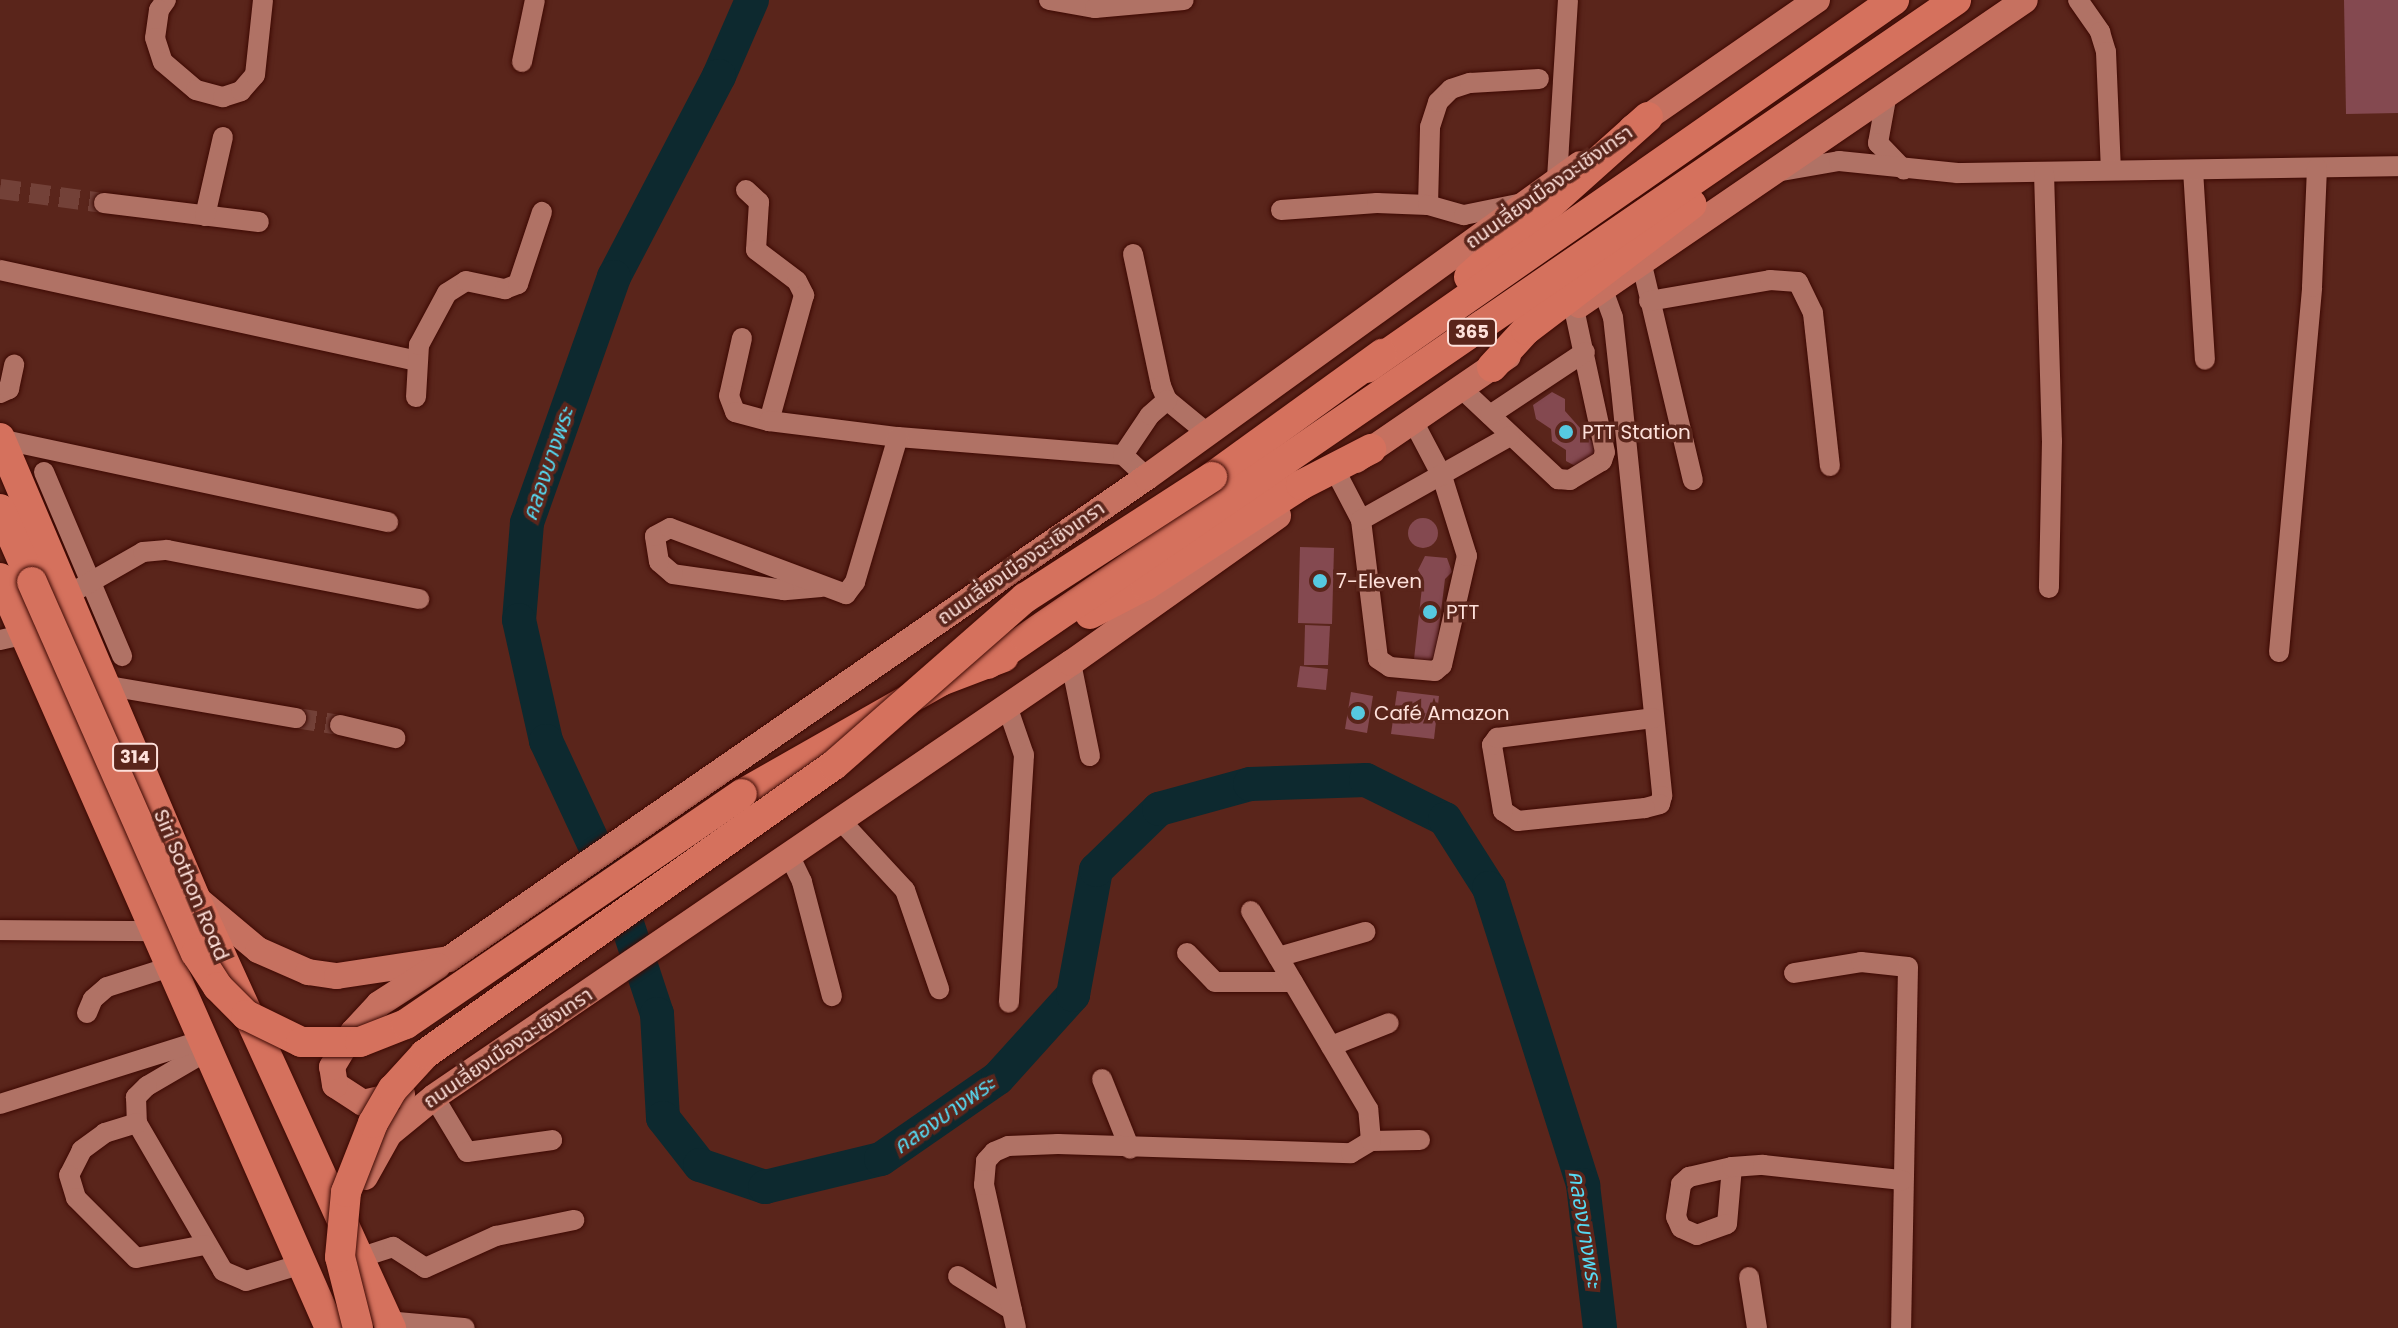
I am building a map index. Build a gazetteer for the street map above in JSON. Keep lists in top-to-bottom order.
{
  "streets": {
    "highway": ["365", "314", "Siri Sothon Road"],
    "main road": ["ถนนเลี่ยงเมืองฉะเชิงเทรา"]
  },
  "crossings": [
    ["ถนนเลี่ยงเมืองฉะเชิงเทรา", "365"],
    ["ถนนเลี่ยงเมืองฉะเชิงเทรา", "Siri Sothon Road"]
  ],
  "water": ["คลองบางพระ"],
  "places": [
    "PTT Station",
    "7-Eleven",
    "PTT",
    "Café Amazon"
  ]
}
